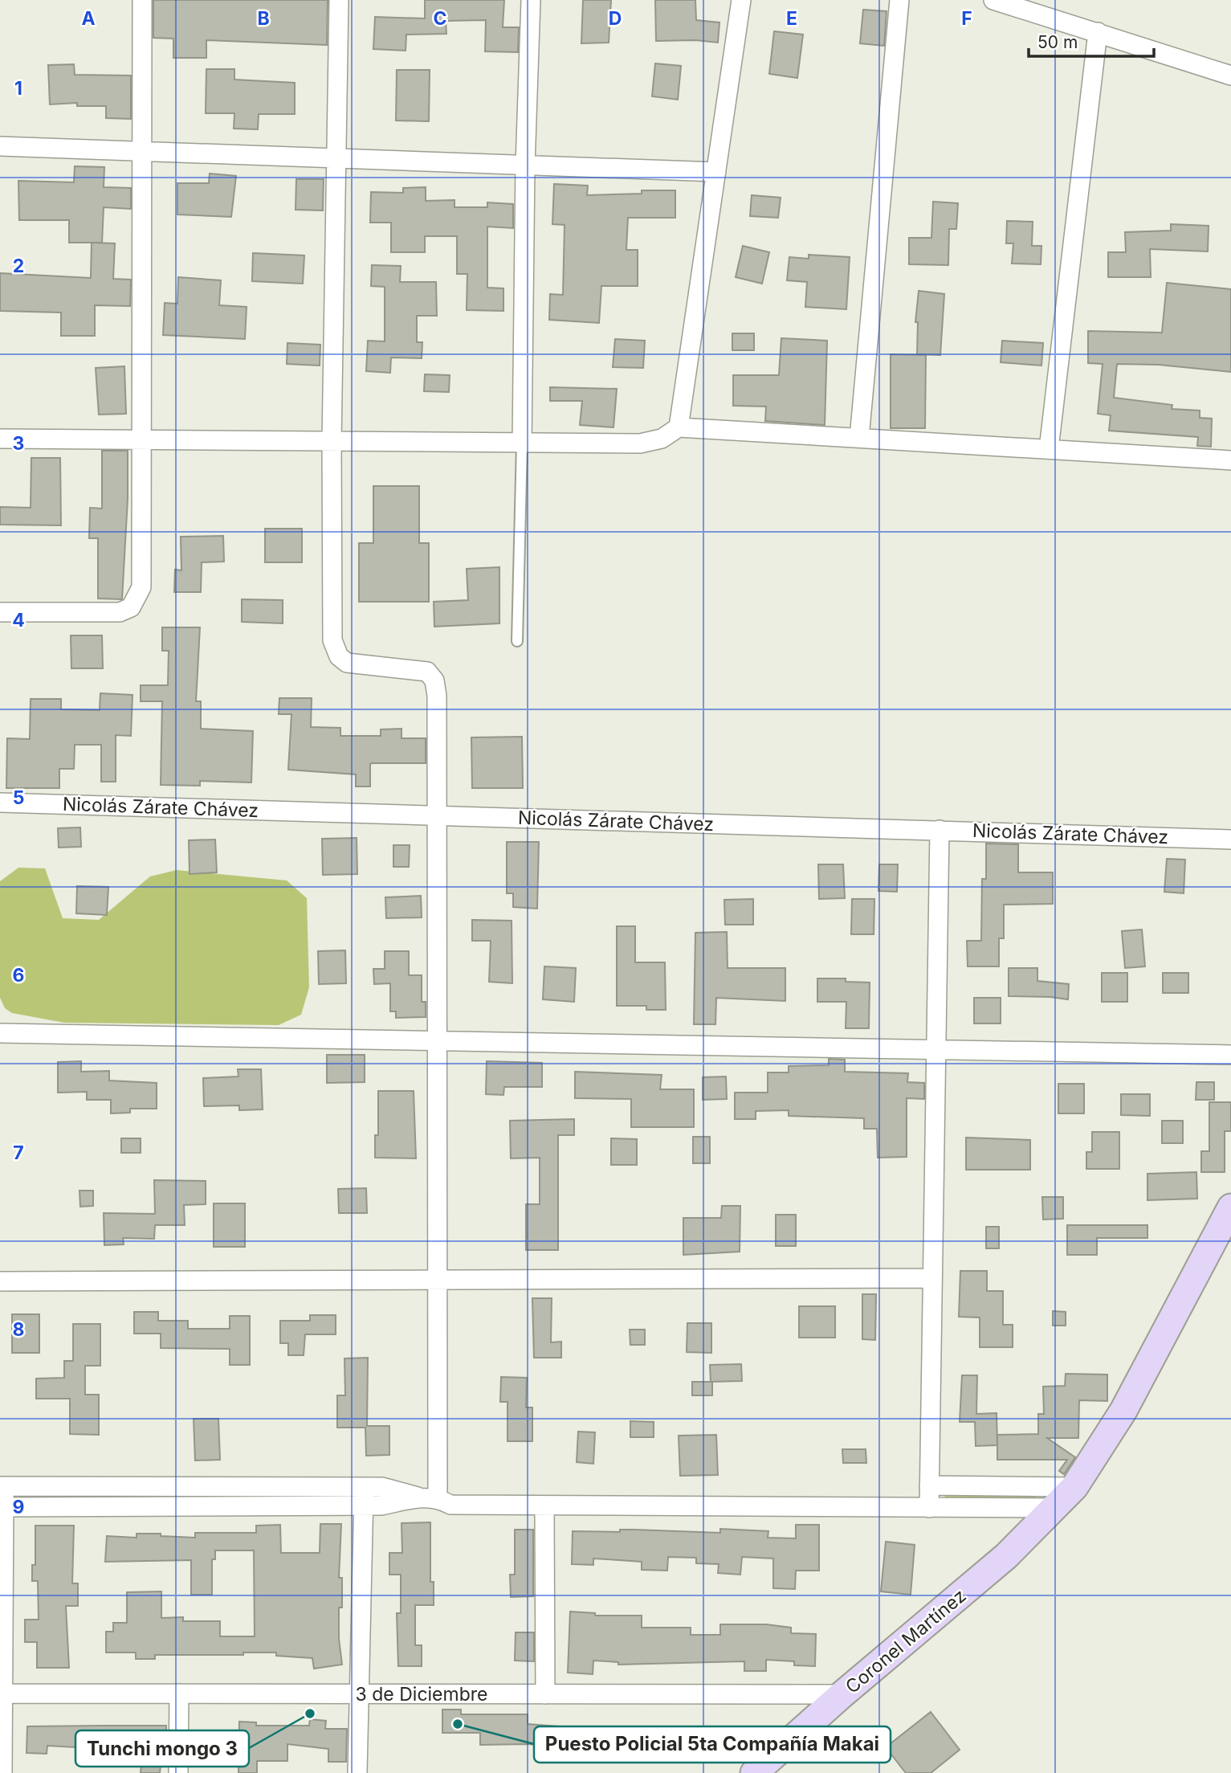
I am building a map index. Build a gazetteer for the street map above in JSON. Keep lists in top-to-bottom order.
{
  "streets": {
    "main road": ["Coronel Martínez"],
    "street": ["Nicolás Zárate Chávez", "3 de Diciembre"]
  },
  "crossings": [
    ["Coronel Martínez", "3 de Diciembre"]
  ],
  "places": ["Tunchi mongo 3", "Puesto Policial 5ta Compañía Makai"],
  "scale_bar": "50 m",
  "grid": {
    "columns": [
      "A",
      "B",
      "C",
      "D",
      "E",
      "F"
    ],
    "rows": [
      "1",
      "2",
      "3",
      "4",
      "5",
      "6",
      "7",
      "8",
      "9"
    ]
  }
}
